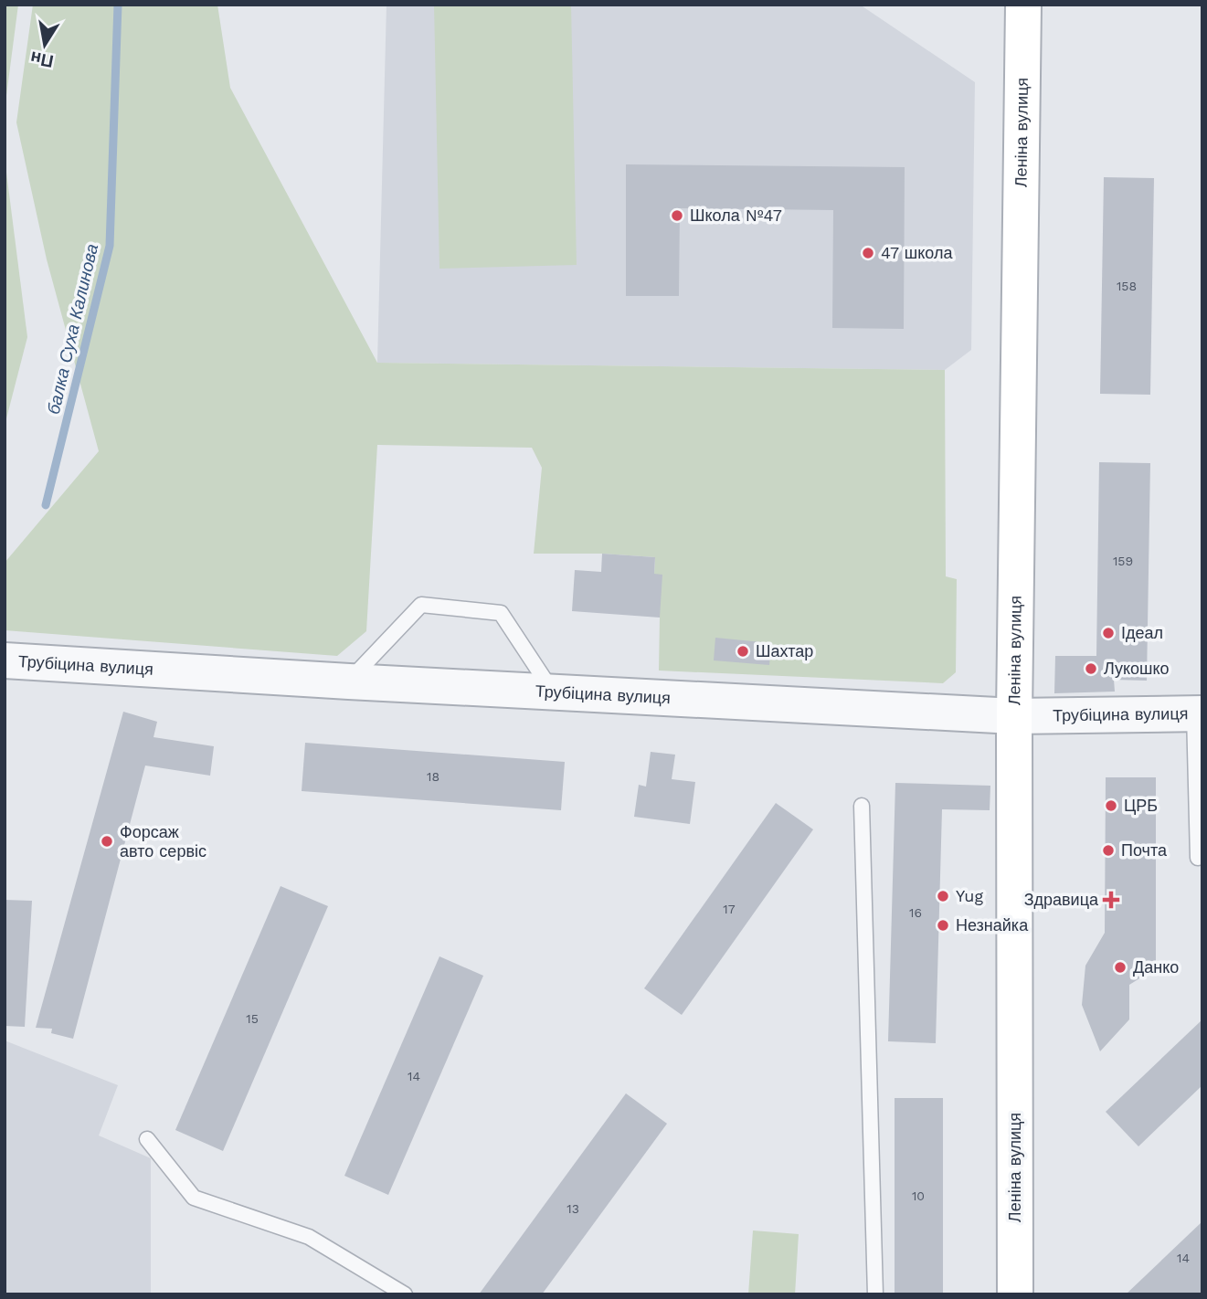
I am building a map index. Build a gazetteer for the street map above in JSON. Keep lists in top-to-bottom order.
{
  "streets": {
    "main road": ["Леніна вулиця"],
    "street": ["Трубіцина вулиця"]
  },
  "crossings": [
    ["Леніна вулиця", "Трубіцина вулиця"]
  ],
  "water": ["балка Суха Калинова"],
  "places": {
    "other": [
      "Школа №47",
      "47 школа",
      "Ідеал",
      "Шахтар",
      "Лукошко",
      "ЦРБ",
      "Форсаж авто сервіс",
      "Почта",
      "Yug",
      "Незнайка",
      "Данко"
    ],
    "health": ["Здравица"]
  },
  "house_numbers": [
    "158",
    "159",
    "18",
    "17",
    "16",
    "15",
    "14",
    "10",
    "13",
    "14"
  ],
  "north": "bottom"
}
